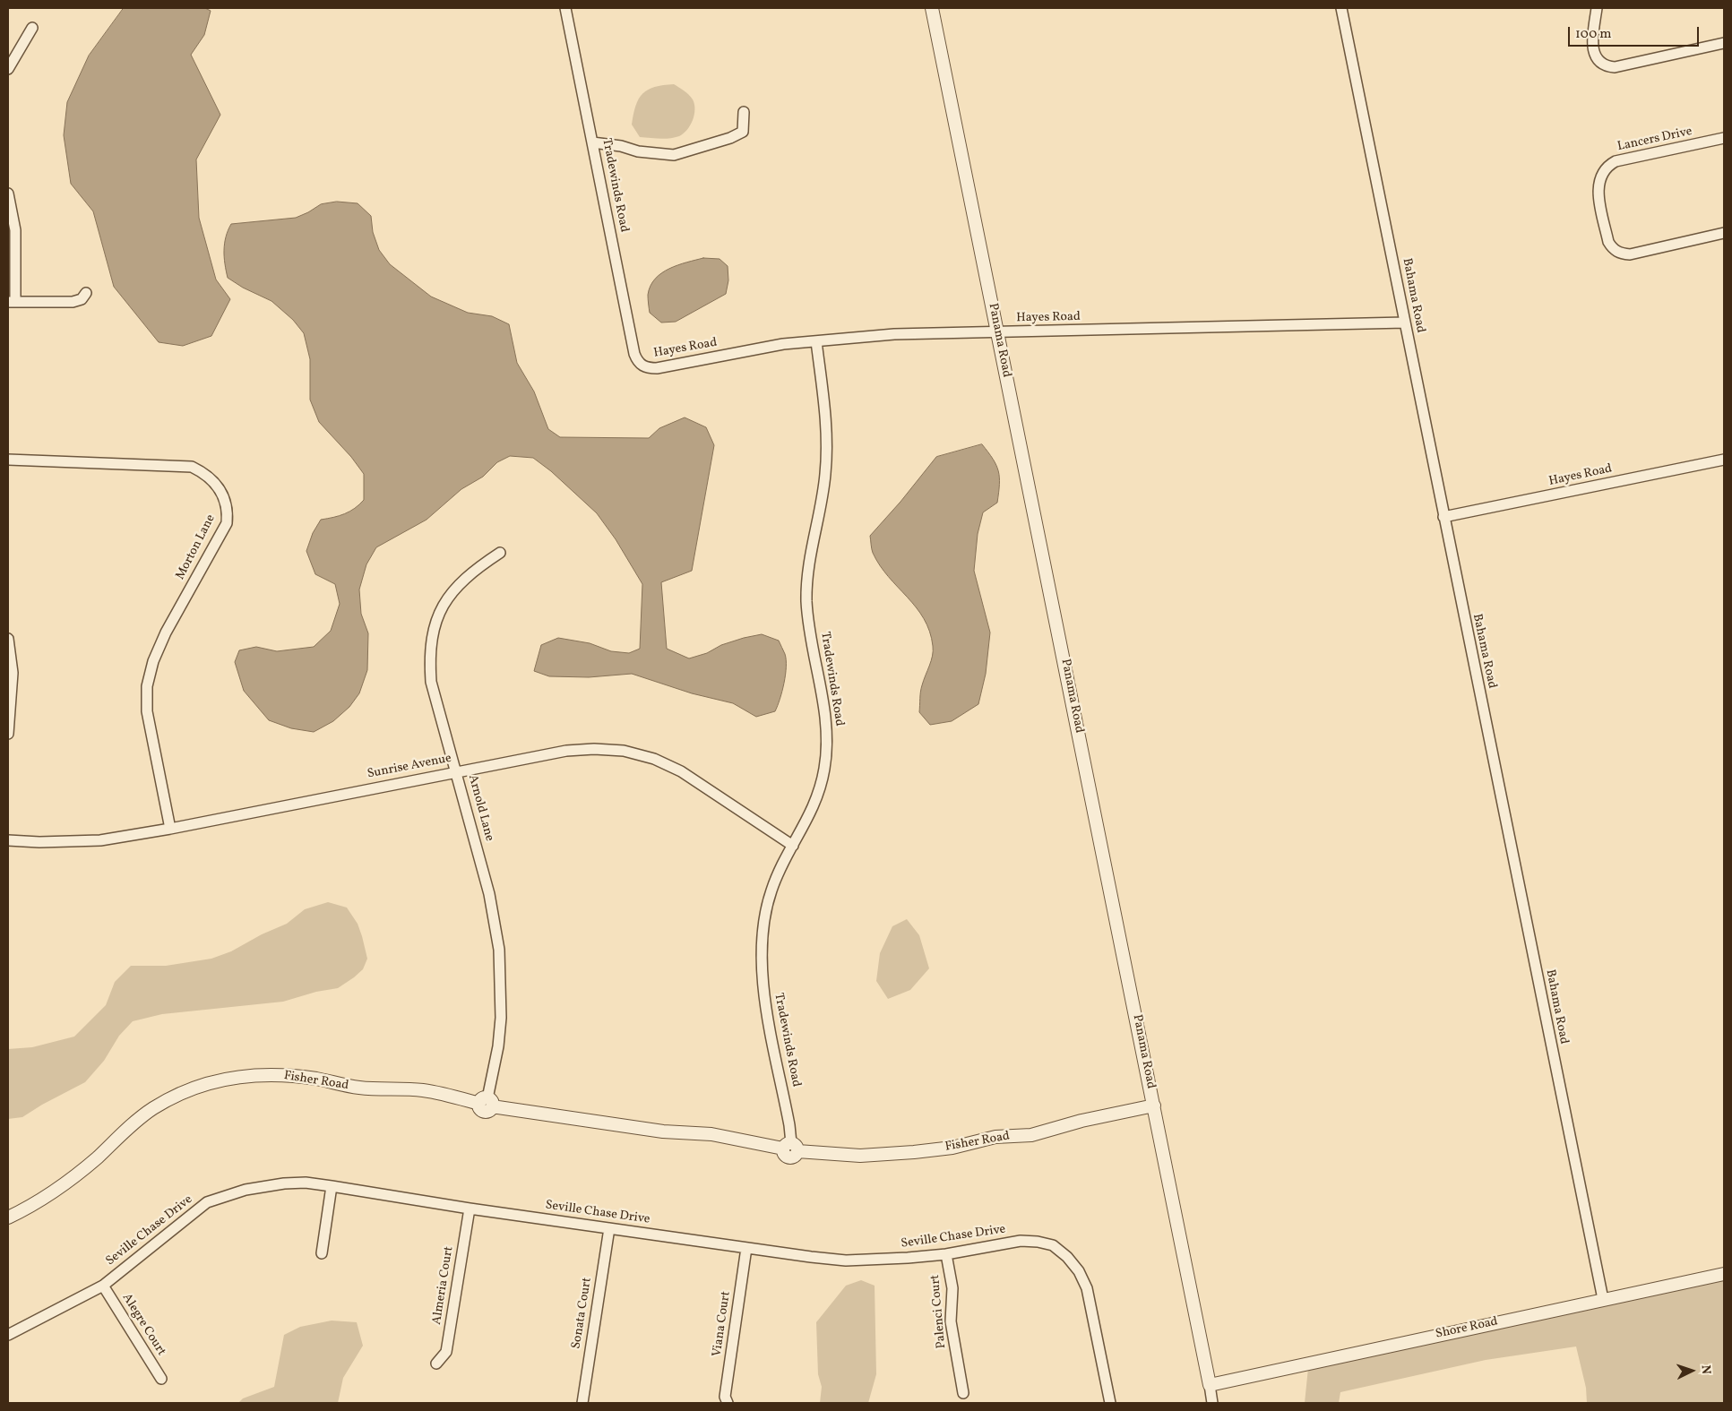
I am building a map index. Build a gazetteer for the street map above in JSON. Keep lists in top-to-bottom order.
{
  "streets": {
    "street": [
      "Lancers Drive",
      "Tradewinds Road",
      "Bahama Road",
      "Hayes Road",
      "Panama Road",
      "Morton Lane",
      "Sunrise Avenue",
      "Arnold Lane",
      "Fisher Road",
      "Seville Chase Drive",
      "Almeria Court",
      "Palenci Court",
      "Sonata Court",
      "Viana Court",
      "Alegre Court",
      "Shore Road"
    ]
  },
  "crossings": [
    ["Tradewinds Road", "Hayes Road"],
    ["Tradewinds Road", "Sunrise Avenue"],
    ["Tradewinds Road", "Fisher Road"],
    ["Bahama Road", "Hayes Road"],
    ["Bahama Road", "Shore Road"],
    ["Hayes Road", "Panama Road"],
    ["Panama Road", "Fisher Road"],
    ["Panama Road", "Shore Road"],
    ["Morton Lane", "Sunrise Avenue"],
    ["Sunrise Avenue", "Arnold Lane"],
    ["Arnold Lane", "Fisher Road"],
    ["Seville Chase Drive", "Almeria Court"],
    ["Seville Chase Drive", "Palenci Court"],
    ["Seville Chase Drive", "Sonata Court"],
    ["Seville Chase Drive", "Viana Court"],
    ["Seville Chase Drive", "Alegre Court"]
  ],
  "scale_bar": "100 m",
  "north": "right"
}
